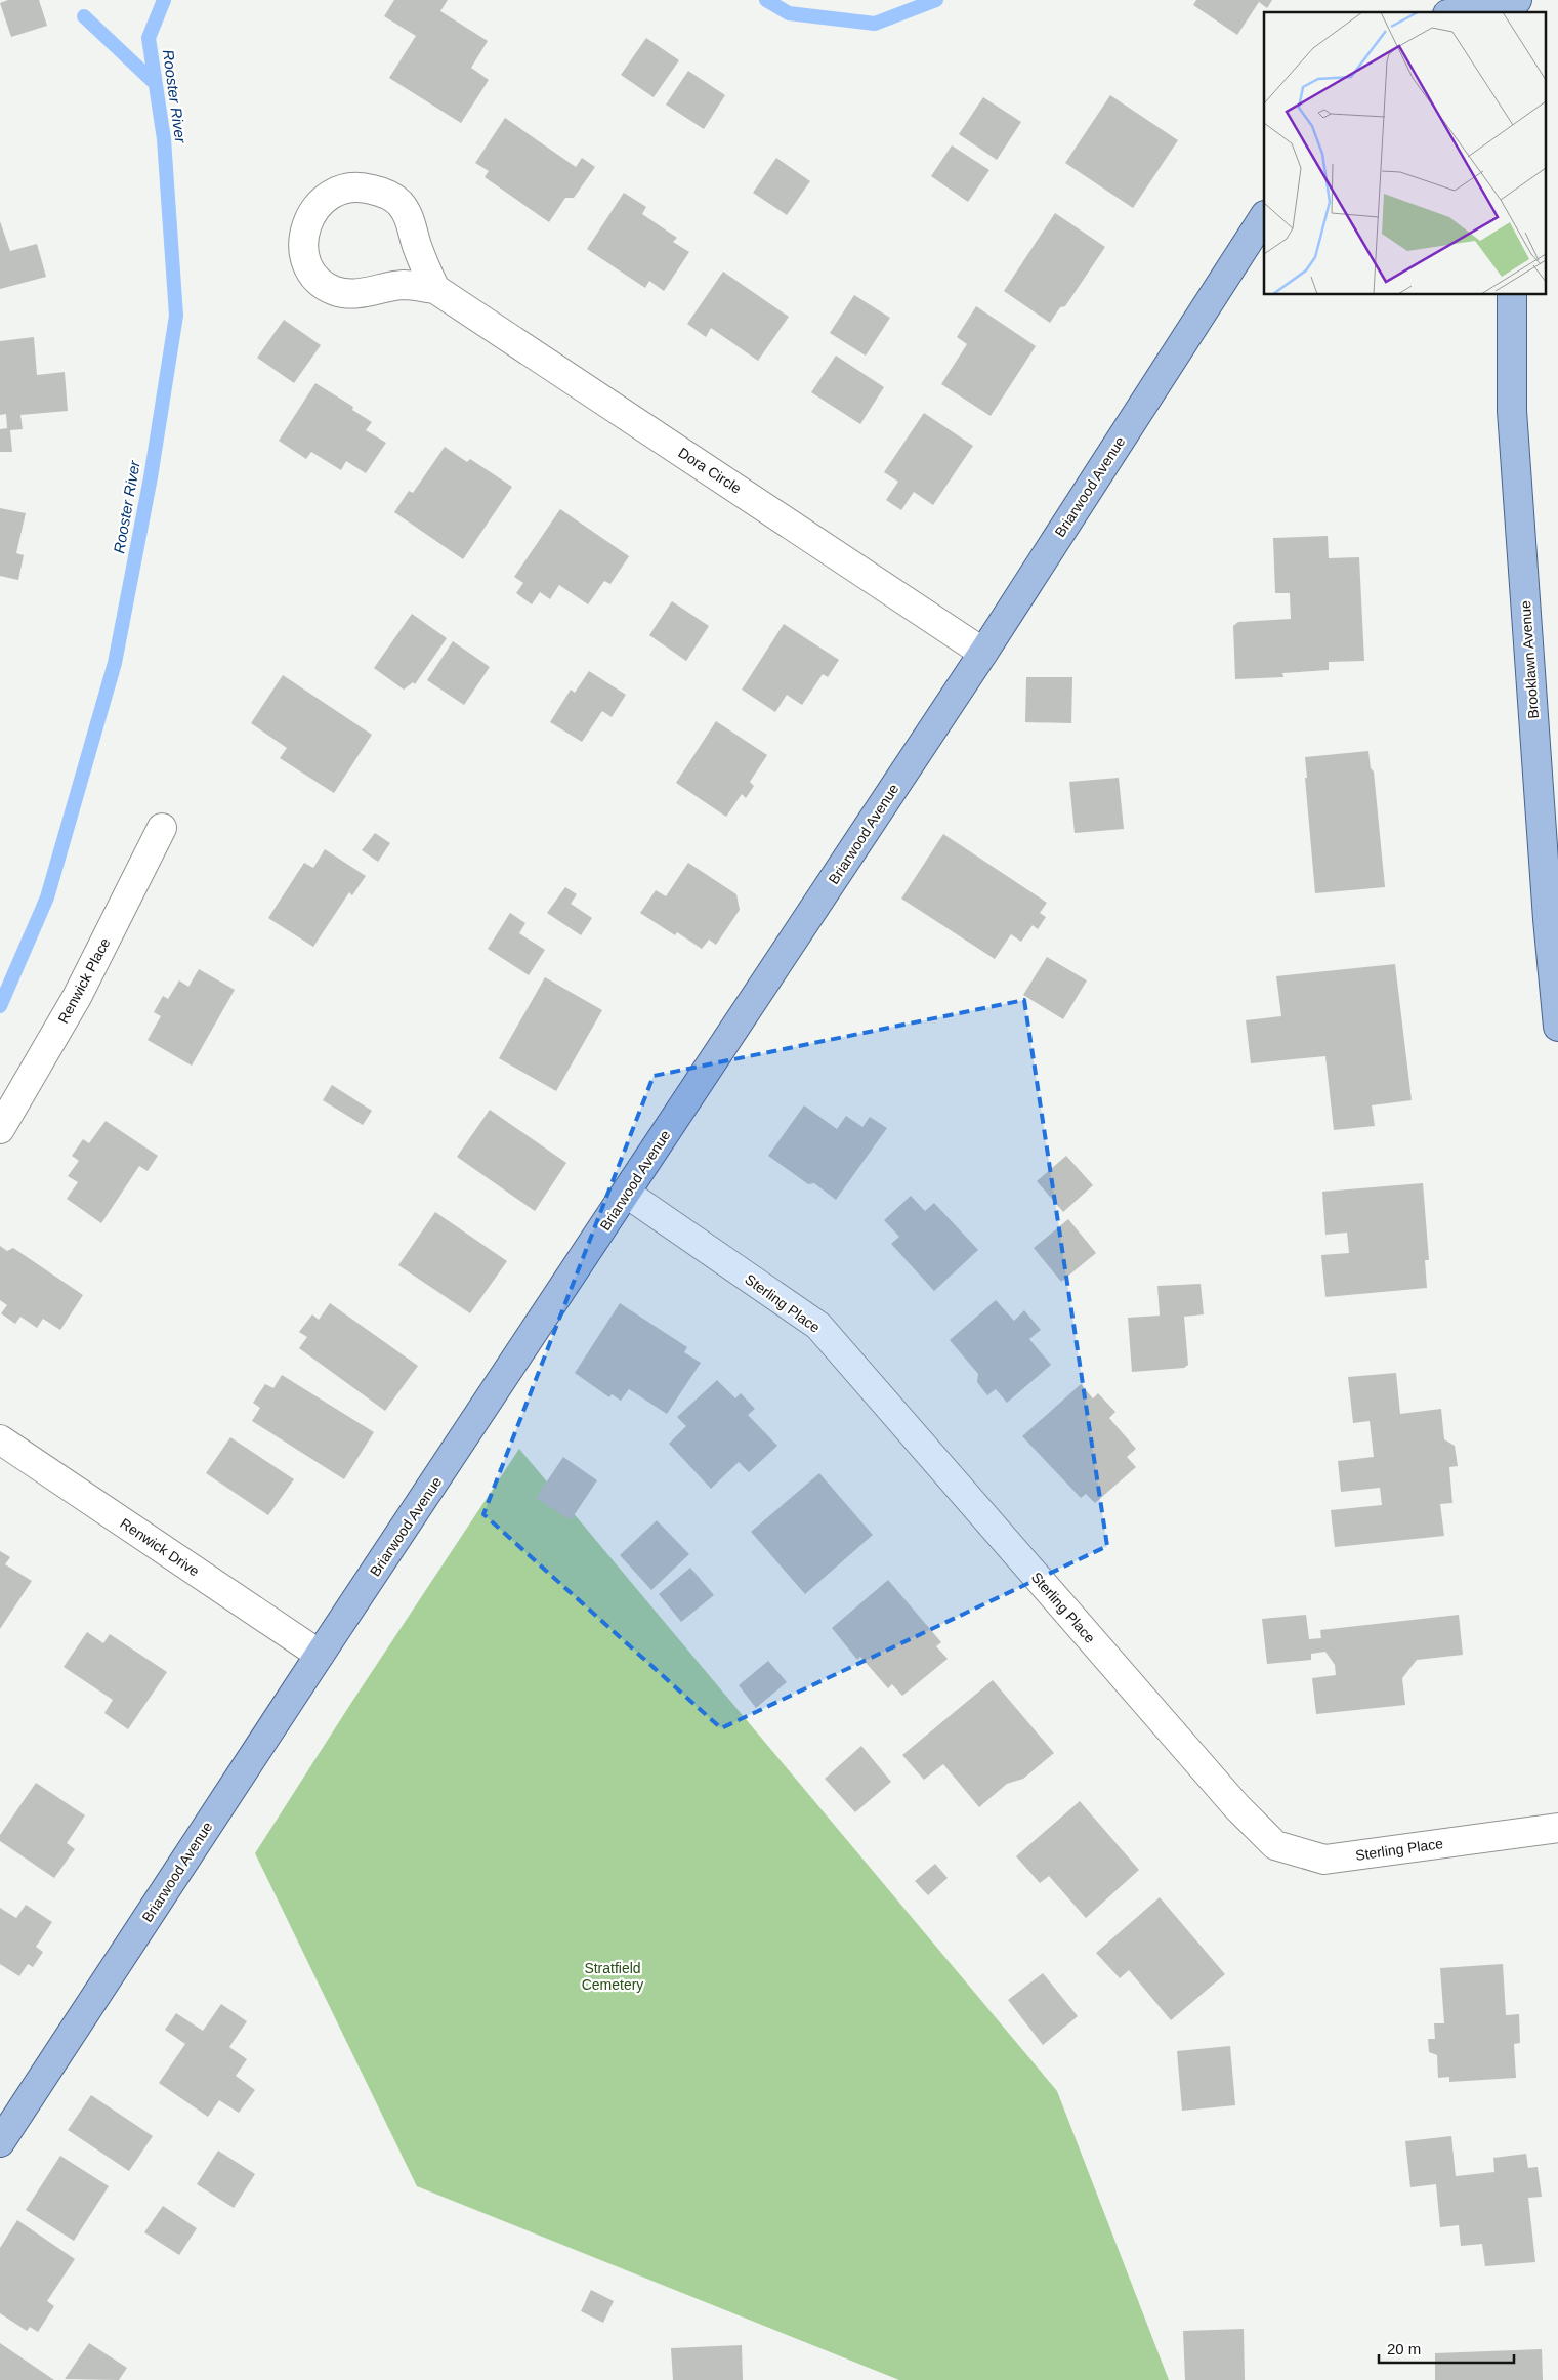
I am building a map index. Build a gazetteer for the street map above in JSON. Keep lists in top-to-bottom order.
{
  "streets": {
    "main road": ["Briarwood Avenue", "Brooklawn Avenue"],
    "street": [
      "Dora Circle",
      "Renwick Place",
      "Sterling Place",
      "Renwick Drive"
    ]
  },
  "crossings": [
    ["Dora Circle", "Briarwood Avenue"],
    ["Briarwood Avenue", "Sterling Place"],
    ["Briarwood Avenue", "Renwick Drive"]
  ],
  "water": ["Rooster River"],
  "parks": ["Stratfield Cemetery"],
  "scale_bar": "20 m"
}
